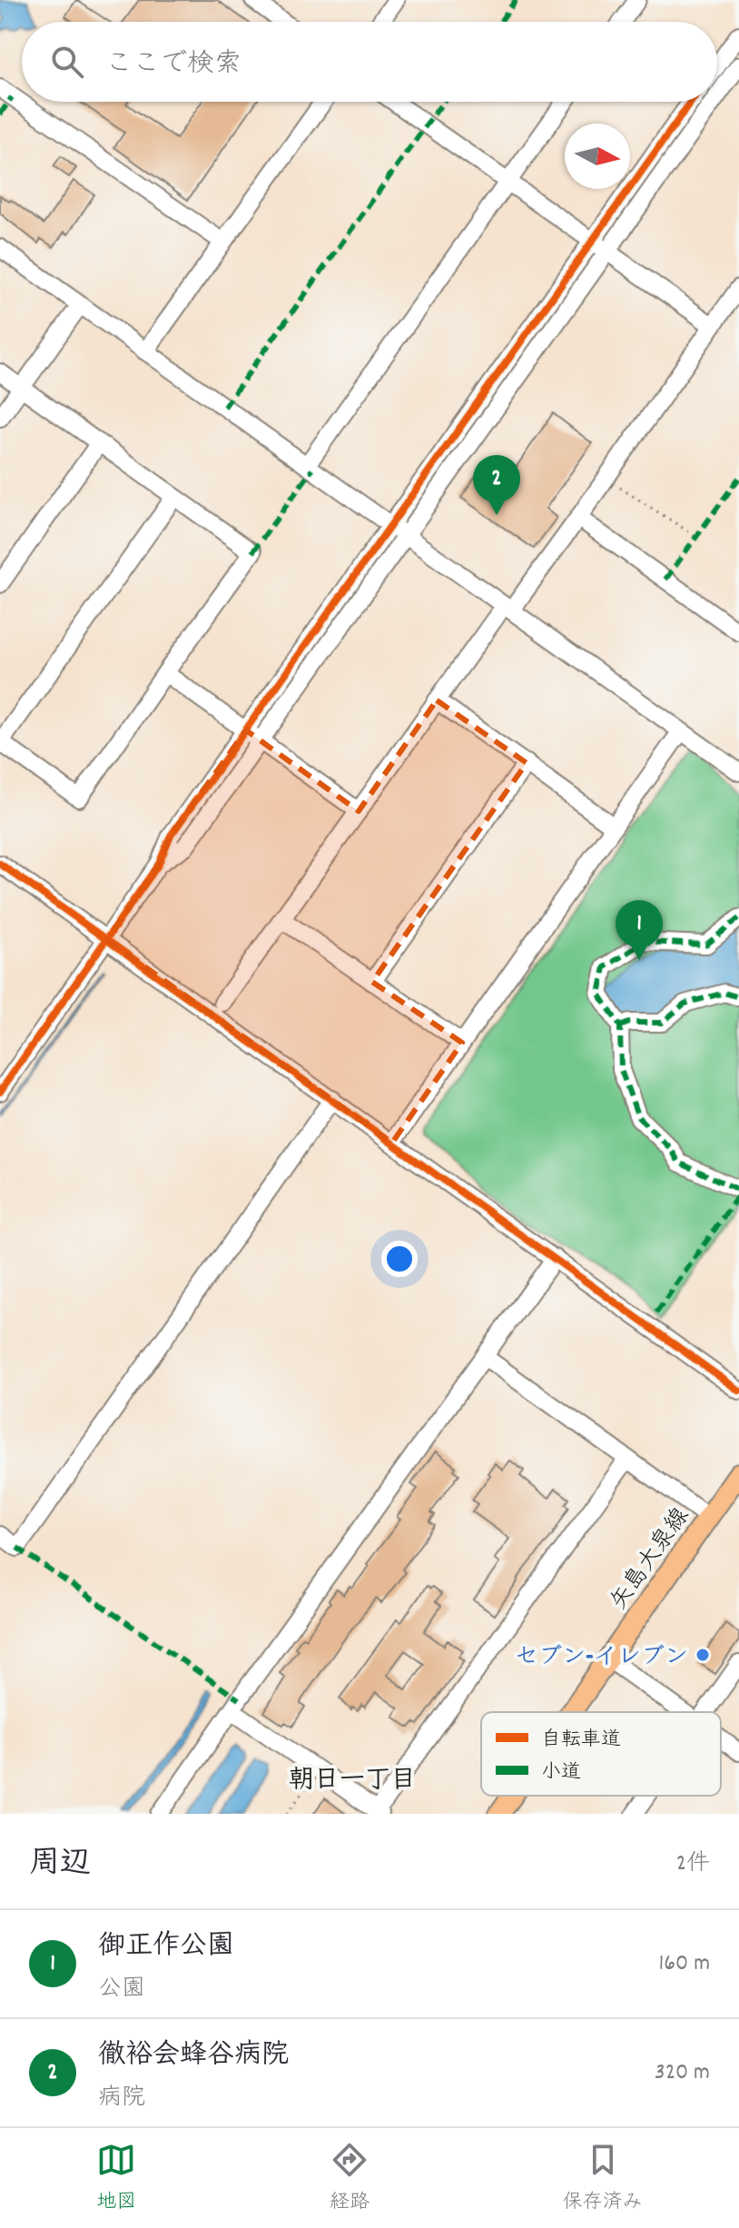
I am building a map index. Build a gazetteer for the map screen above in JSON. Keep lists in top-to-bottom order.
{
  "streets": {
    "main road": ["矢島大泉線"]
  },
  "districts": ["朝日一丁目"],
  "places": ["セブン-イレブン"],
  "legend": ["自転車道", "小道"],
  "north": "right",
  "page": {
    "search": "ここで検索",
    "pins": ["2", "1"],
    "heading": ["周辺", "2件"],
    "list": [
      {
        "mark": "1",
        "name": "御正作公園",
        "note": "公園",
        "value": "160 m"
      },
      {
        "mark": "2",
        "name": "徹裕会蜂谷病院",
        "note": "病院",
        "value": "320 m"
      }
    ],
    "nav": ["地図", "経路", "保存済み"]
  }
}
